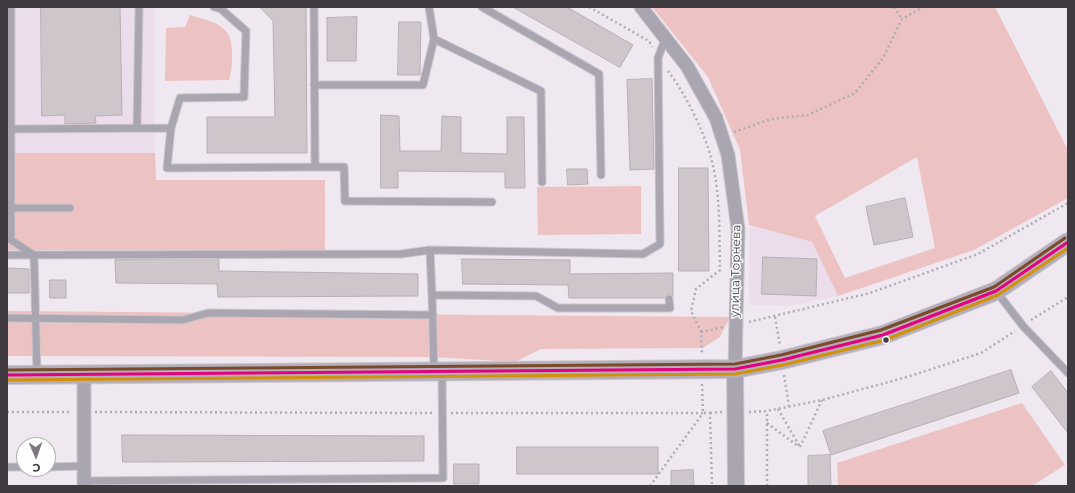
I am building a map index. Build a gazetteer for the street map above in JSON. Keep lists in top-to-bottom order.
{
  "streets": {
    "street": ["улица Торнева"]
  },
  "north": "bottom"
}
